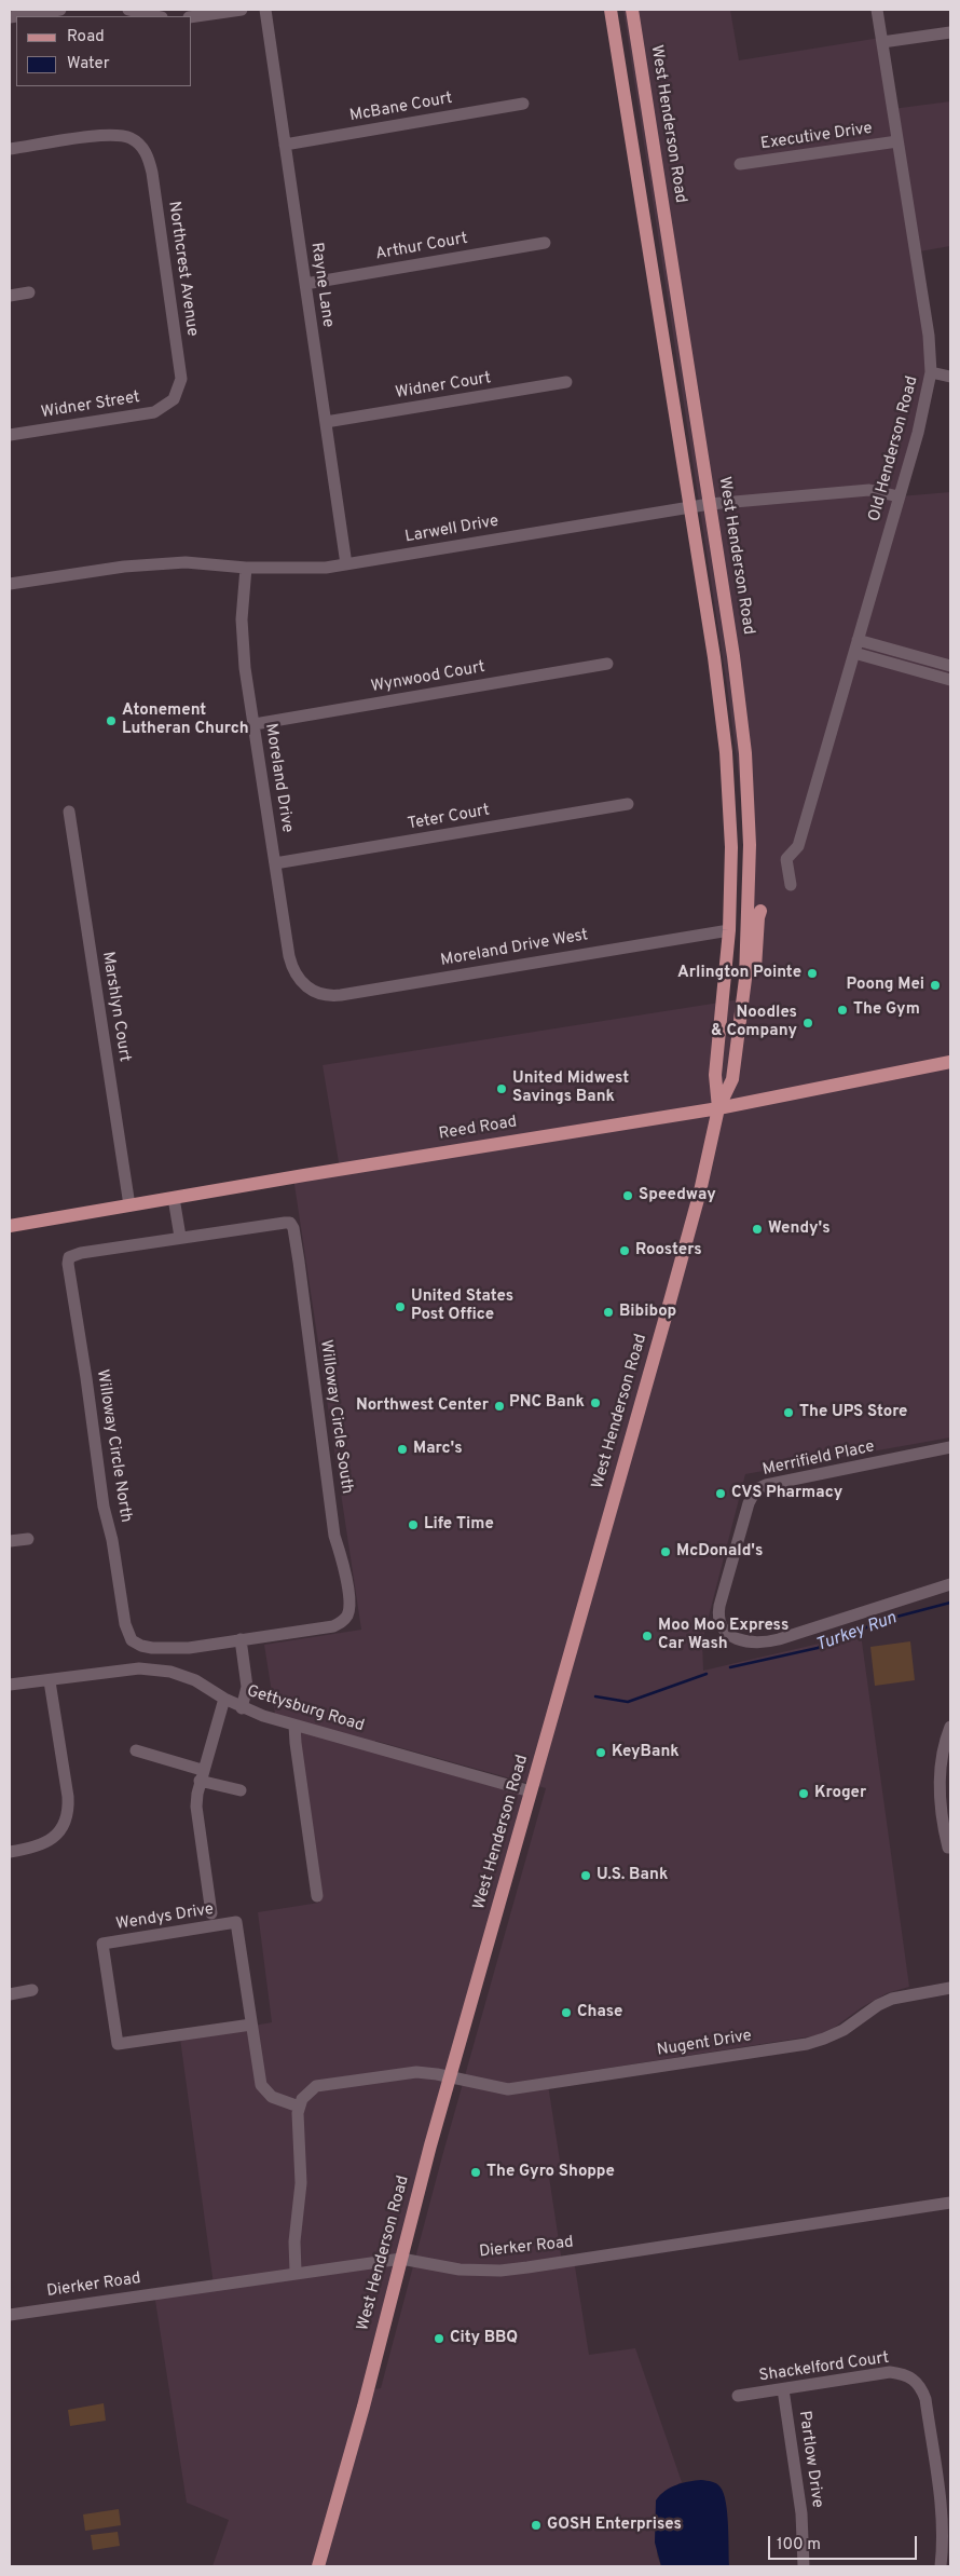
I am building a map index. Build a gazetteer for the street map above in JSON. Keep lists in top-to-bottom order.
{
  "streets": {
    "main road": ["West Henderson Road", "Reed Road"],
    "street": [
      "McBane Court",
      "Executive Drive",
      "Arthur Court",
      "Northcrest Avenue",
      "Rayne Lane",
      "Widner Court",
      "Widner Street",
      "Old Henderson Road",
      "Larwell Drive",
      "Wynwood Court",
      "Moreland Drive",
      "Teter Court",
      "Moreland Drive West",
      "Marshlyn Court",
      "Willoway Circle South",
      "Willoway Circle North",
      "Merrifield Place",
      "Gettysburg Road",
      "Wendys Drive",
      "Nugent Drive",
      "Dierker Road",
      "Shackelford Court",
      "Partlow Drive"
    ]
  },
  "crossings": [
    ["McBane Court", "Rayne Lane"],
    ["West Henderson Road", "Larwell Drive"],
    ["West Henderson Road", "Moreland Drive West"],
    ["West Henderson Road", "Reed Road"],
    ["West Henderson Road", "Gettysburg Road"],
    ["West Henderson Road", "Nugent Drive"],
    ["West Henderson Road", "Dierker Road"],
    ["Executive Drive", "Old Henderson Road"],
    ["Arthur Court", "Rayne Lane"],
    ["Northcrest Avenue", "Widner Street"],
    ["Rayne Lane", "Widner Court"],
    ["Rayne Lane", "Larwell Drive"],
    ["Old Henderson Road", "Larwell Drive"],
    ["Larwell Drive", "Moreland Drive"],
    ["Wynwood Court", "Moreland Drive"],
    ["Moreland Drive", "Teter Court"],
    ["Moreland Drive", "Moreland Drive West"],
    ["Marshlyn Court", "Reed Road"],
    ["Willoway Circle South", "Willoway Circle North"],
    ["Shackelford Court", "Partlow Drive"]
  ],
  "water": ["Turkey Run"],
  "places": [
    "Atonement Lutheran Church",
    "Arlington Pointe",
    "Poong Mei",
    "The Gym",
    "Noodles & Company",
    "United Midwest Savings Bank",
    "Speedway",
    "Wendy's",
    "Roosters",
    "United States Post Office",
    "Bibibop",
    "PNC Bank",
    "Northwest Center",
    "The UPS Store",
    "Marc's",
    "CVS Pharmacy",
    "Life Time",
    "McDonald's",
    "Moo Moo Express Car Wash",
    "KeyBank",
    "Kroger",
    "U.S. Bank",
    "Chase",
    "The Gyro Shoppe",
    "City BBQ",
    "GOSH Enterprises"
  ],
  "legend": ["Road", "Water"],
  "scale_bar": "100 m"
}
